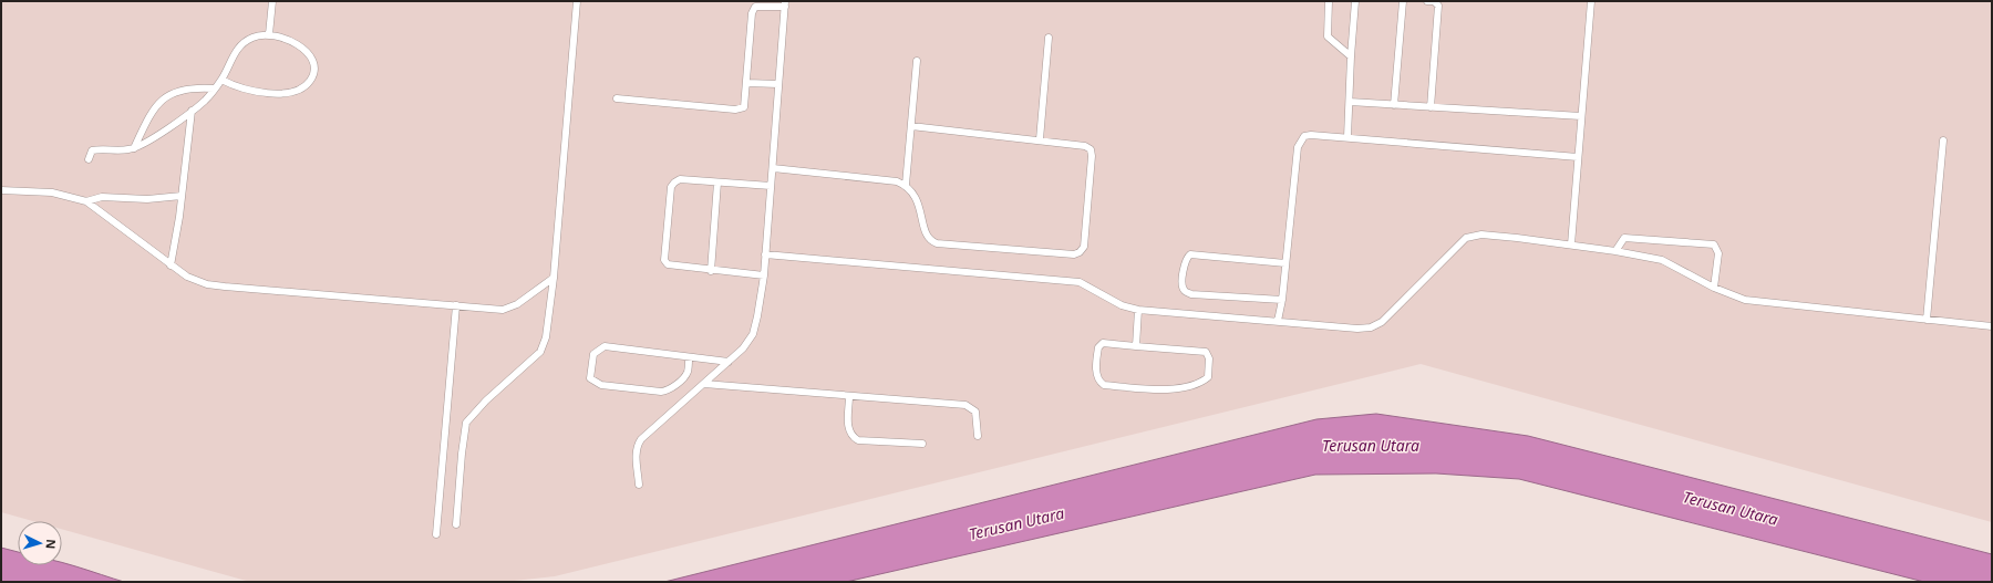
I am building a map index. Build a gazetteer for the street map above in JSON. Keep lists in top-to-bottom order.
{
  "water": ["Terusan Utara"],
  "north": "right"
}
